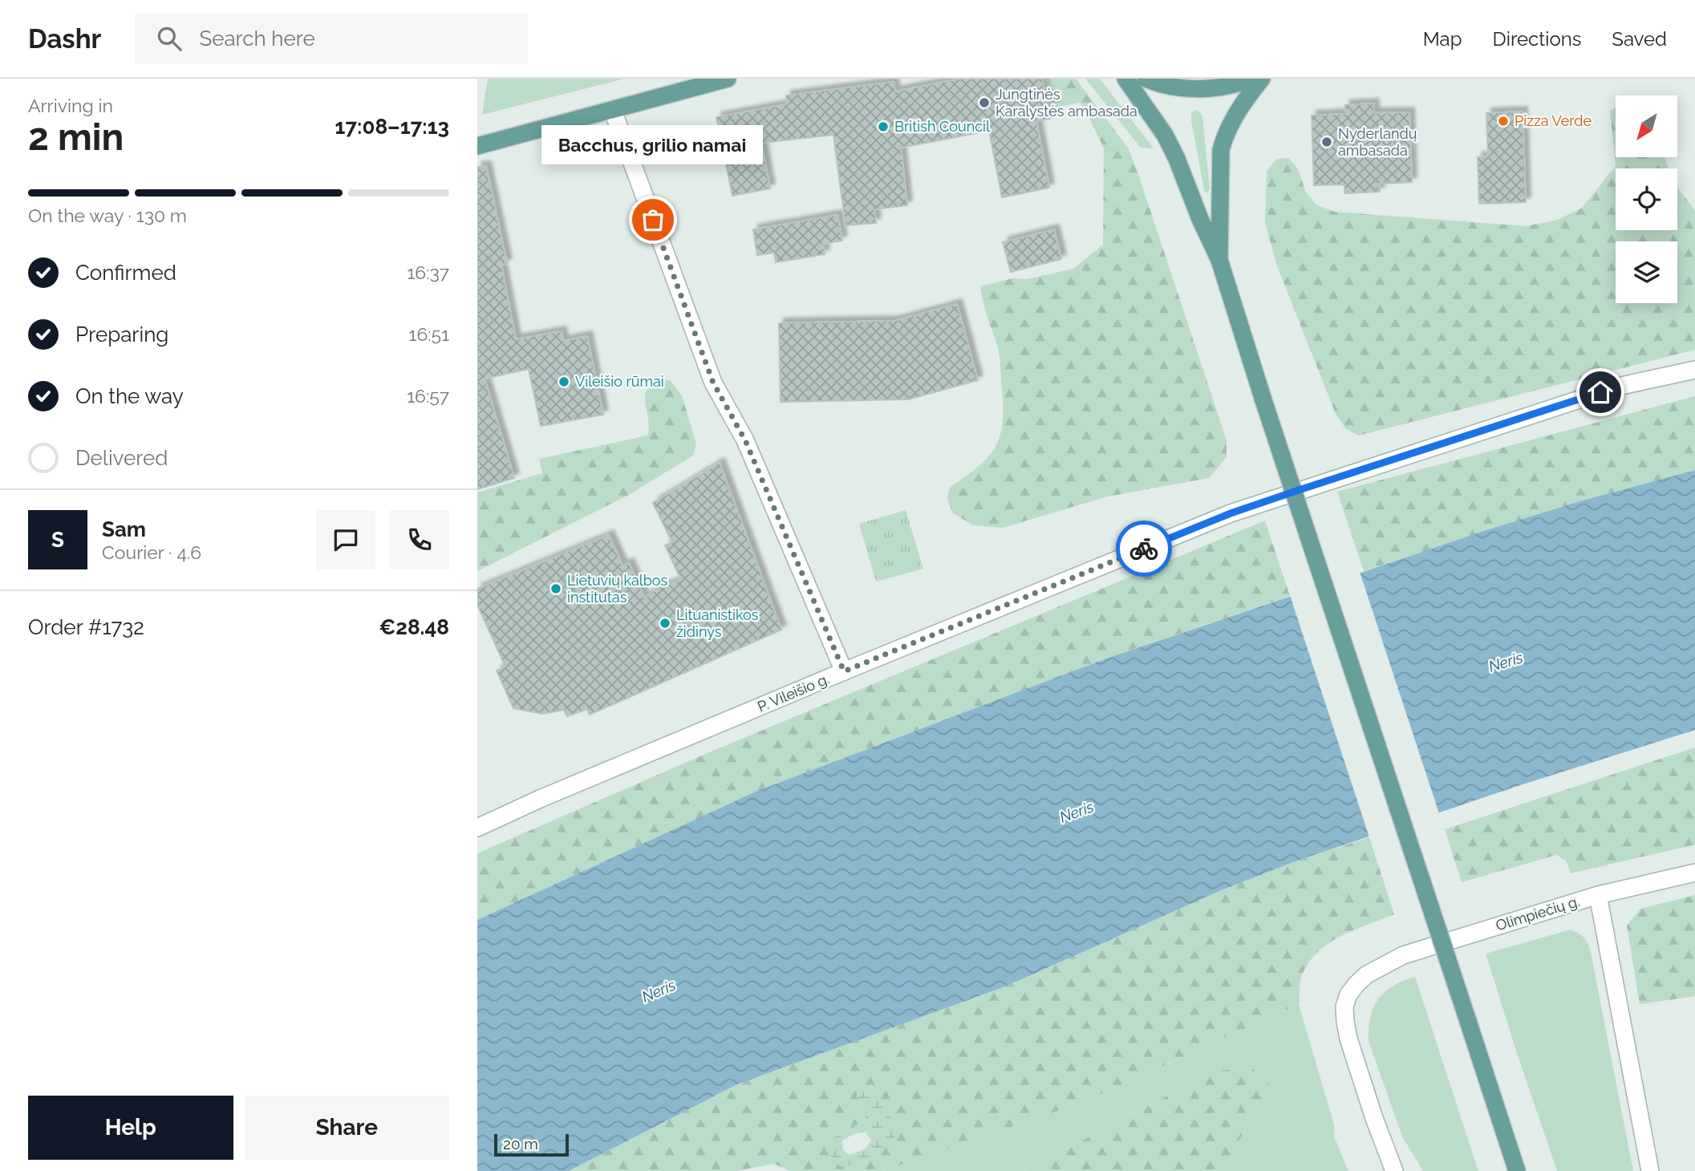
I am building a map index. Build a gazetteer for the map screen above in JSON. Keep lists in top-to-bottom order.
{
  "streets": {
    "street": ["P. Vileišio g.", "Olimpiečių g."]
  },
  "water": ["Neris"],
  "places": [
    "Jungtinės Karalystės ambasada",
    "Pizza Verde",
    "British Council",
    "Nyderlandų ambasada",
    "Bacchus, grilio namai",
    "Vileišio rūmai",
    "Lietuvių kalbos institutas",
    "Lituanistikos židinys"
  ],
  "scale_bar": "20 m",
  "north": "bottom left",
  "page": {
    "header": "Dashr",
    "search": "Search here",
    "nav": ["Map", "Directions", "Saved"],
    "heading": ["2 min", "Arriving in", "17:08–17:13"],
    "panel": [
      "Sam",
      "Courier · 4.6",
      "Order #1732",
      "€28.48"
    ],
    "bubble": "Bacchus, grilio namai",
    "bar": "On the way · 130 m",
    "list": [
      ["Confirmed", "16:37"],
      ["Preparing", "16:51"],
      ["On the way", "16:57"],
      "Delivered"
    ],
    "round": "S",
    "buttons": ["Help", "Share"],
    "scale": "20 m"
  }
}
